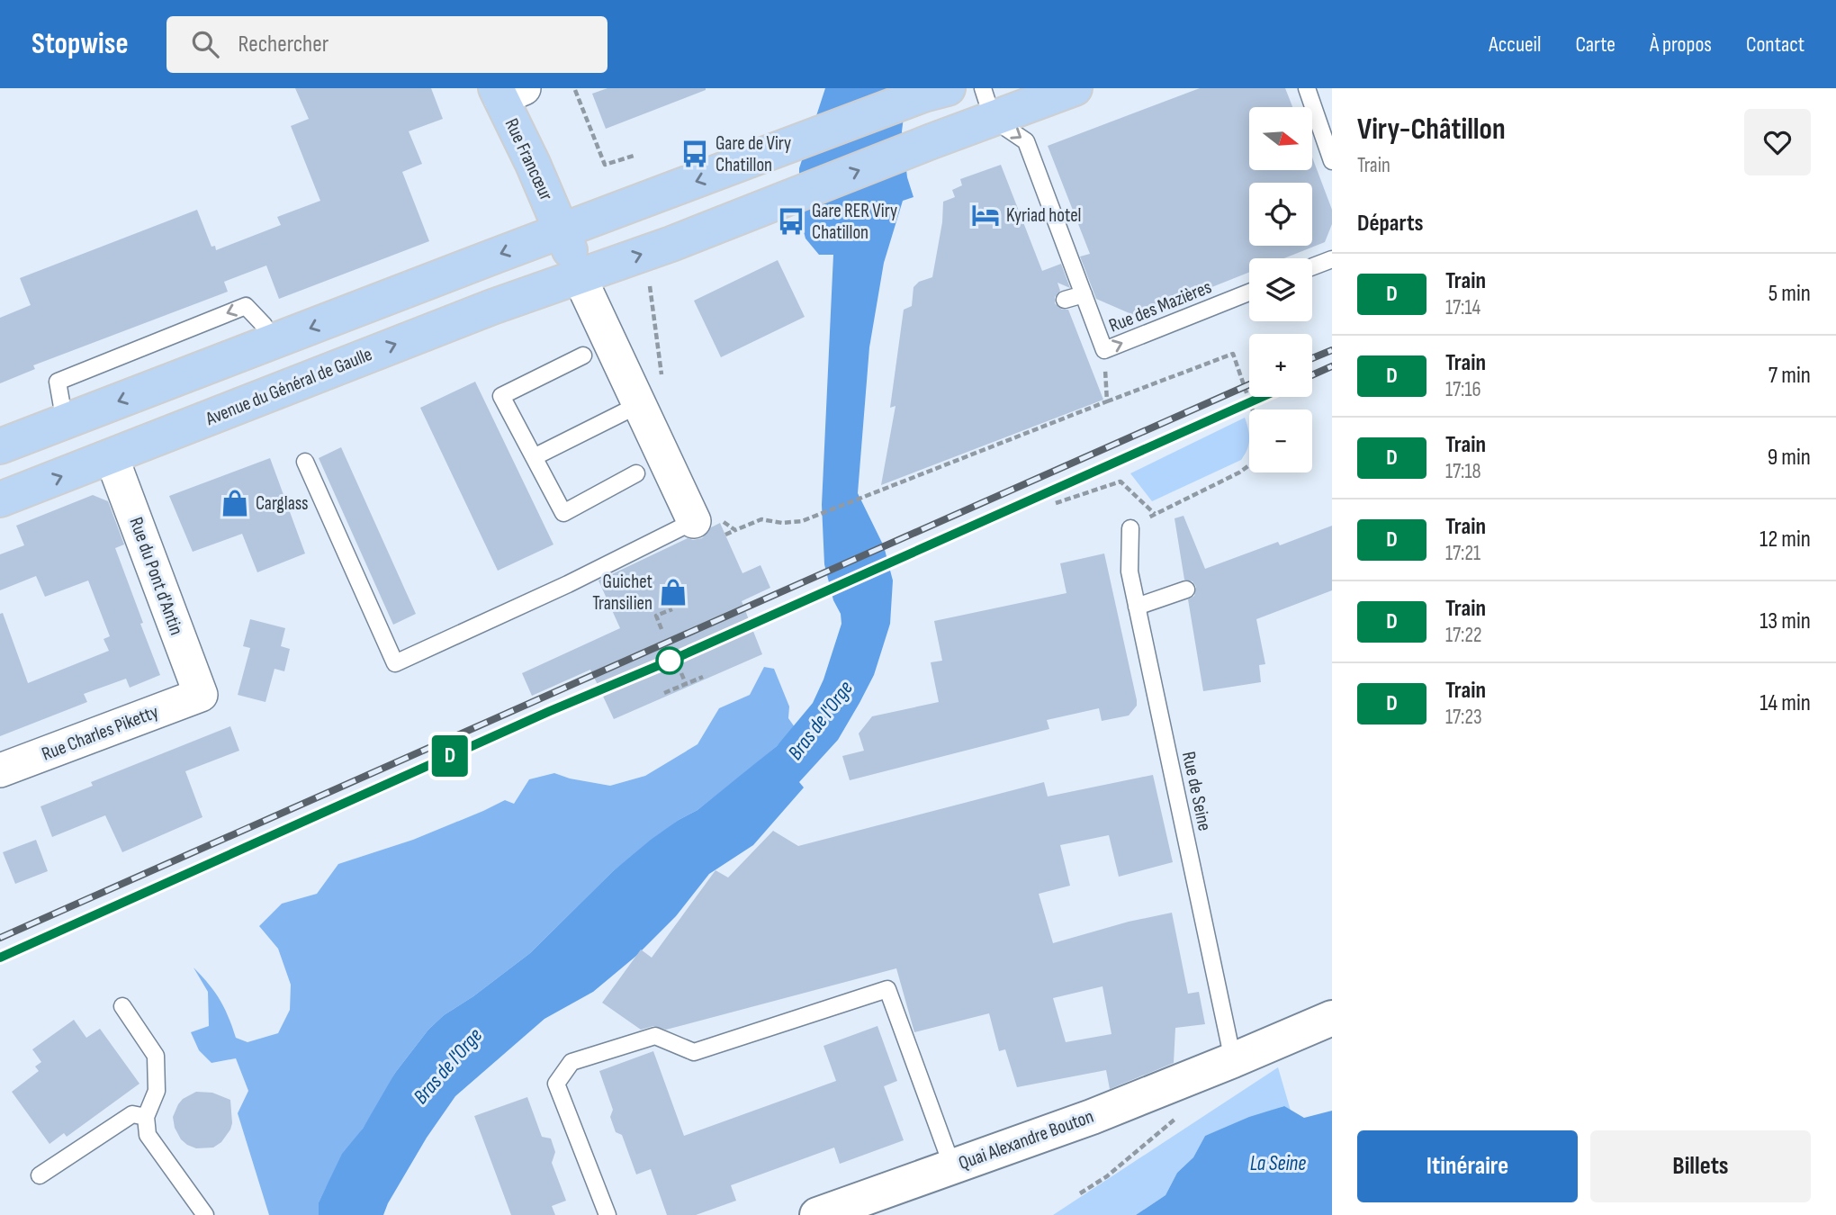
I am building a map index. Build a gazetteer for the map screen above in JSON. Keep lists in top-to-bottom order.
{
  "streets": {
    "main road": ["Rue Francœur", "Avenue du Général de Gaulle", "Quai Alexandre Bouton"],
    "street": ["Rue du Pont d'Antin", "Rue Charles Piketty"],
    "lane": ["Rue des Mazières", "Rue de Seine"]
  },
  "crossings": [
    ["Rue Francœur", "Avenue du Général de Gaulle"],
    ["Rue des Mazières", "Avenue du Général de Gaulle"],
    ["Avenue du Général de Gaulle", "Rue du Pont d'Antin"],
    ["Rue du Pont d'Antin", "Rue Charles Piketty"],
    ["Rue de Seine", "Quai Alexandre Bouton"]
  ],
  "water": ["Bras de l'Orge", "La Seine"],
  "places": {
    "bus stop": ["Gare de Viry Chatillon", "Gare RER Viry Chatillon"],
    "hotel": ["Kyriad hotel"],
    "shop": ["Carglass", "Guichet Transilien"]
  },
  "north": "right",
  "page": {
    "header": "Stopwise",
    "search": "Rechercher",
    "nav": [
      "Accueil",
      "Carte",
      "À propos",
      "Contact"
    ],
    "on_map": "D",
    "heading": [
      ["Viry-Châtillon", "Train"],
      "Départs"
    ],
    "map_buttons": ["+", "−"],
    "list": [
      {
        "mark": "D",
        "name": "Train",
        "note": "17:14",
        "value": "5 min"
      },
      {
        "mark": "D",
        "name": "Train",
        "note": "17:16",
        "value": "7 min"
      },
      {
        "mark": "D",
        "name": "Train",
        "note": "17:18",
        "value": "9 min"
      },
      {
        "mark": "D",
        "name": "Train",
        "note": "17:21",
        "value": "12 min"
      },
      {
        "mark": "D",
        "name": "Train",
        "note": "17:22",
        "value": "13 min"
      },
      {
        "mark": "D",
        "name": "Train",
        "note": "17:23",
        "value": "14 min"
      }
    ],
    "buttons": ["Itinéraire", "Billets"]
  }
}
